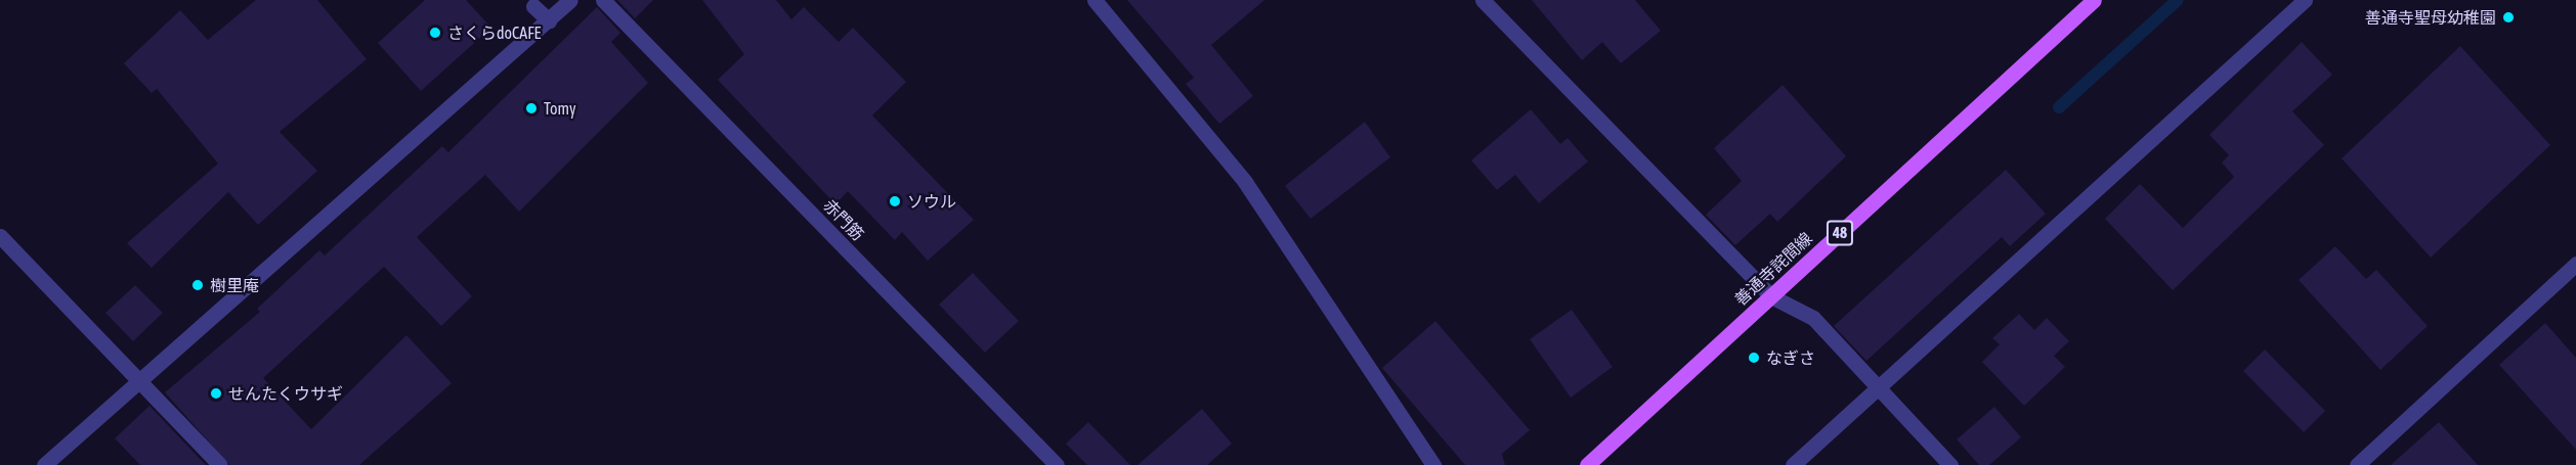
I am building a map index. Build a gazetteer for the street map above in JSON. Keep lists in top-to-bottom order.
{
  "streets": {
    "main road": ["48", "善通寺詫間線"],
    "street": ["赤門筋"]
  },
  "places": [
    "善通寺聖母幼稚園",
    "さくらdoCAFE",
    "Tomy",
    "ソウル",
    "樹里庵",
    "なぎさ",
    "せんたくウサギ"
  ]
}
